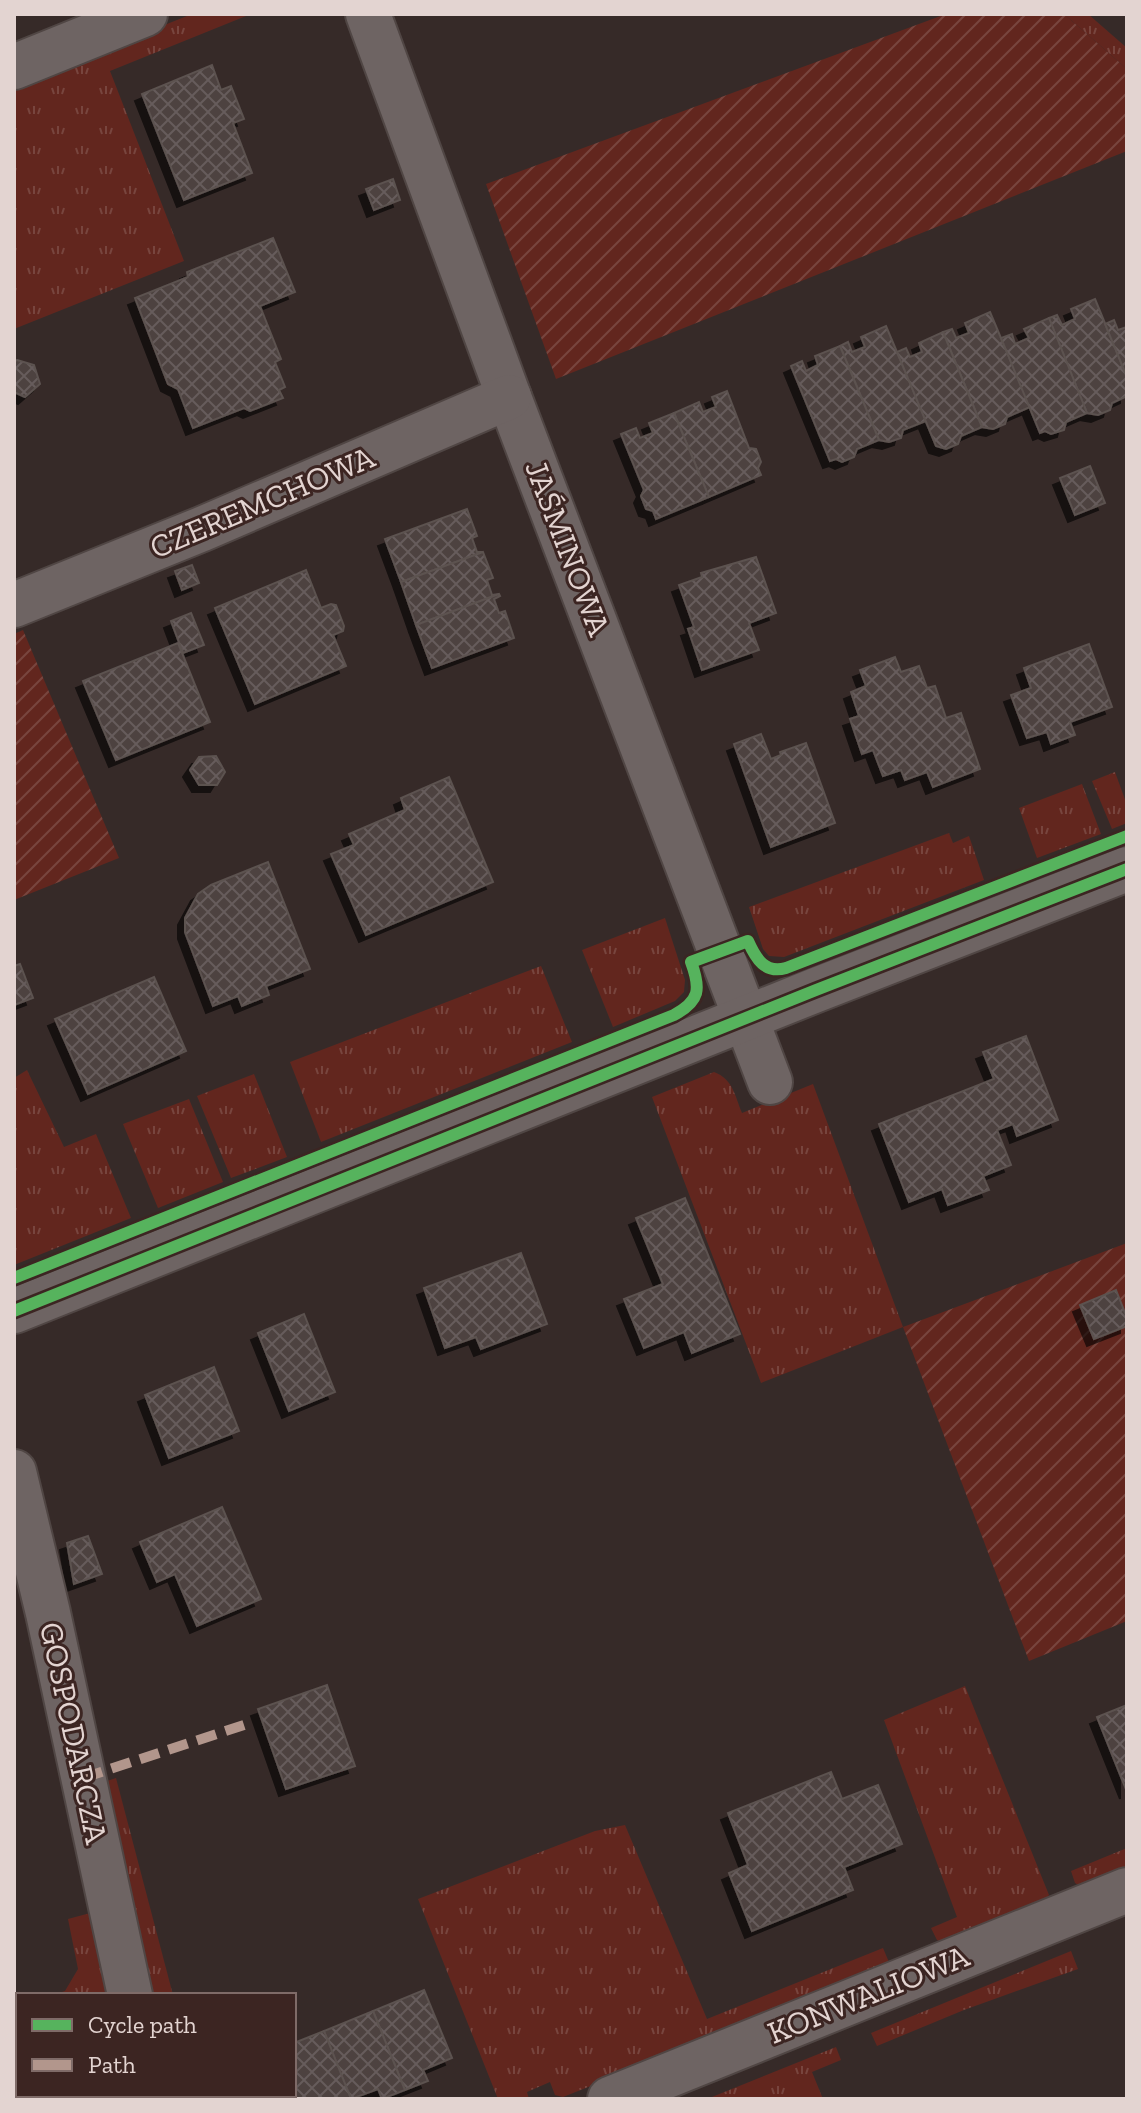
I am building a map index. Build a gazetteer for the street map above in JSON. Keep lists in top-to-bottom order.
{
  "streets": {
    "street": [
      "CZEREMCHOWA",
      "JAŚMINOWA",
      "GOSPODARCZA",
      "KONWALIOWA"
    ]
  },
  "crossings": [
    ["CZEREMCHOWA", "JAŚMINOWA"]
  ],
  "legend": ["Cycle path", "Path"]
}
